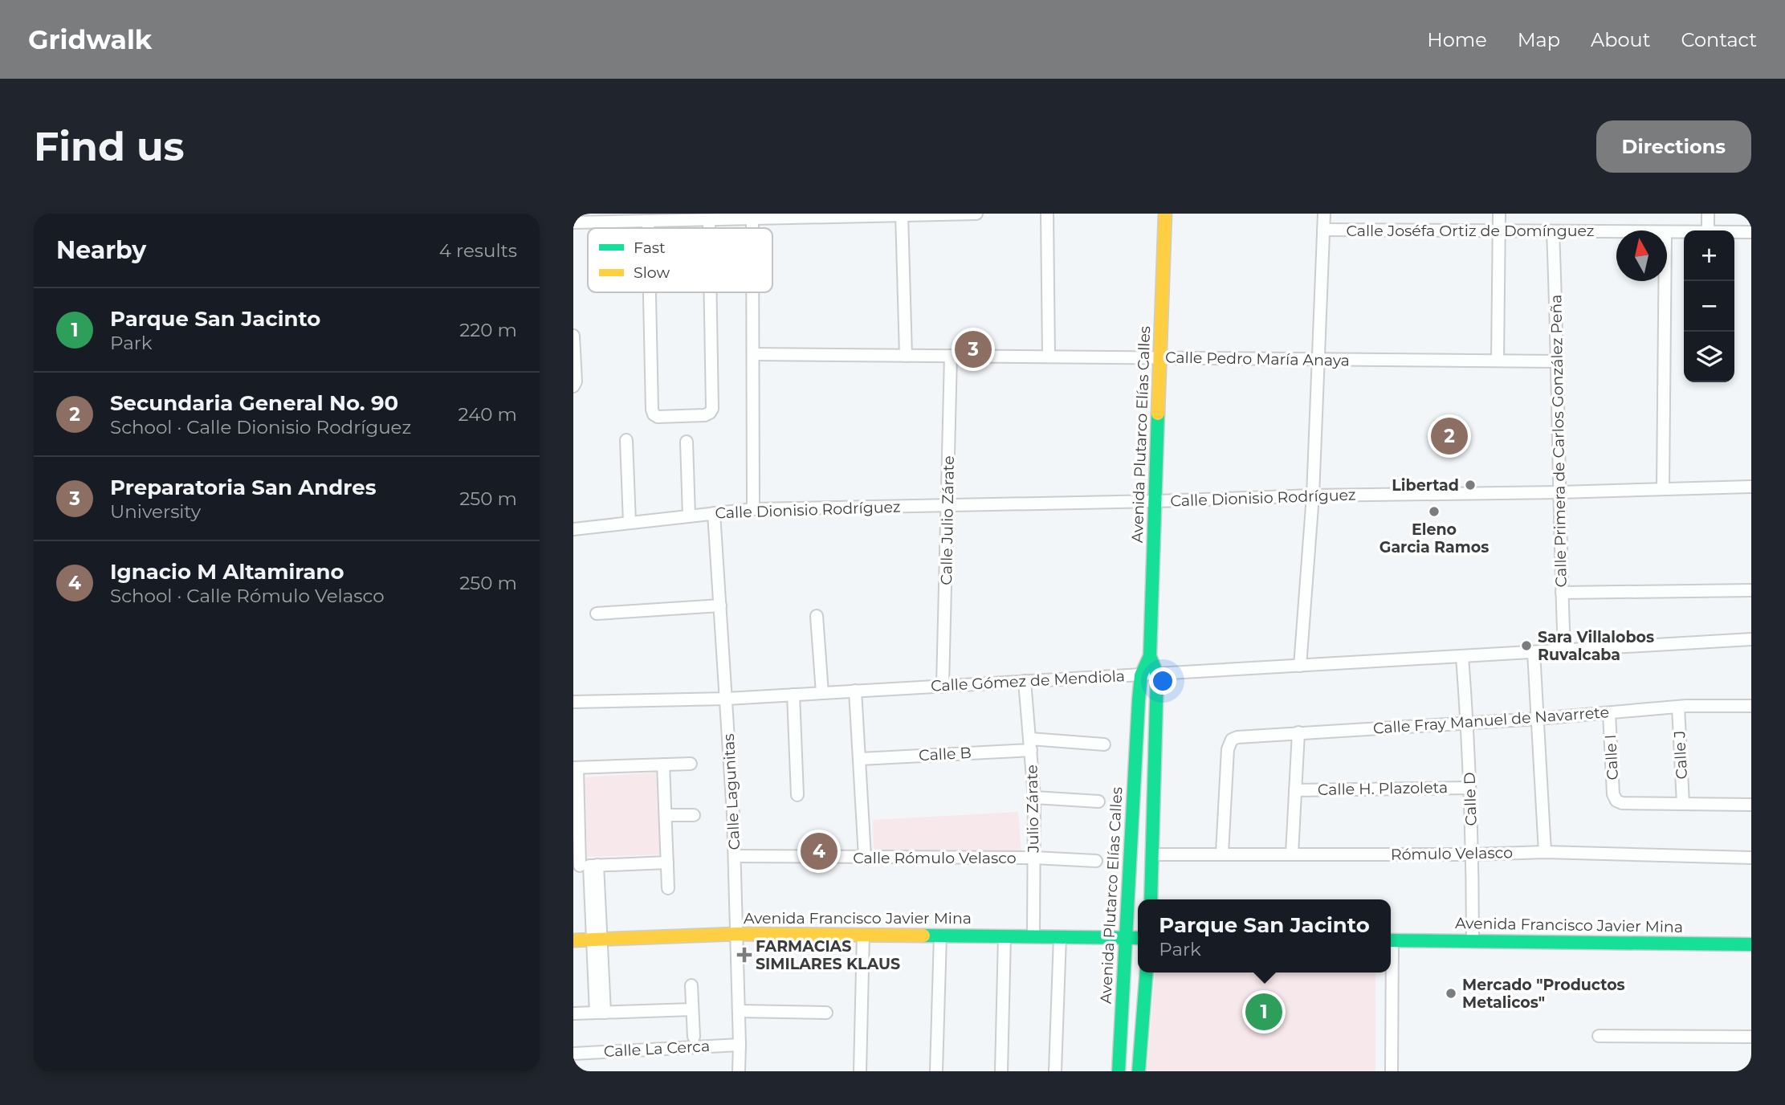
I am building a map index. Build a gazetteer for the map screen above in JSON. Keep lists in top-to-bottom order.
{
  "streets": {
    "main road": ["Avenida Plutarco Elías Calles", "Avenida Francisco Javier Mina"],
    "street": [
      "Calle Joséfa Ortiz de Domínguez",
      "Calle Pedro María Anaya",
      "Calle Primera de Carlos González Peña",
      "Calle Dionisio Rodríguez",
      "Calle Julio Zárate",
      "Calle Gómez de Mendiola",
      "Calle Fray Manuel de Navarrete",
      "Calle B",
      "Calle J",
      "Calle I",
      "Calle H. Plazoleta",
      "Calle Lagunitas",
      "Calle D",
      "Julio Zárate",
      "Rómulo Velasco",
      "Calle Rómulo Velasco",
      "Calle La Cerca"
    ]
  },
  "crossings": [
    ["Calle Joséfa Ortiz de Domínguez", "Calle Primera de Carlos González Peña"],
    ["Calle Pedro María Anaya", "Avenida Plutarco Elías Calles"],
    ["Calle Pedro María Anaya", "Calle Primera de Carlos González Peña"],
    ["Calle Pedro María Anaya", "Calle Julio Zárate"],
    ["Avenida Plutarco Elías Calles", "Calle Dionisio Rodríguez"],
    ["Avenida Plutarco Elías Calles", "Calle Gómez de Mendiola"],
    ["Avenida Plutarco Elías Calles", "Rómulo Velasco"],
    ["Avenida Plutarco Elías Calles", "Avenida Francisco Javier Mina"],
    ["Calle Primera de Carlos González Peña", "Calle Dionisio Rodríguez"],
    ["Calle Primera de Carlos González Peña", "Calle Gómez de Mendiola"],
    ["Calle Dionisio Rodríguez", "Calle Julio Zárate"],
    ["Calle Dionisio Rodríguez", "Calle Lagunitas"],
    ["Calle Julio Zárate", "Calle Gómez de Mendiola"],
    ["Calle Gómez de Mendiola", "Calle Lagunitas"],
    ["Calle Gómez de Mendiola", "Calle D"],
    ["Calle Gómez de Mendiola", "Julio Zárate"],
    ["Calle Fray Manuel de Navarrete", "Calle J"],
    ["Calle Fray Manuel de Navarrete", "Calle I"],
    ["Calle Fray Manuel de Navarrete", "Calle D"],
    ["Calle Fray Manuel de Navarrete", "Rómulo Velasco"],
    ["Calle B", "Julio Zárate"],
    ["Calle J", "Calle I"],
    ["Calle H. Plazoleta", "Calle D"],
    ["Calle Lagunitas", "Calle Rómulo Velasco"],
    ["Calle Lagunitas", "Avenida Francisco Javier Mina"],
    ["Calle Lagunitas", "Calle La Cerca"],
    ["Calle D", "Rómulo Velasco"],
    ["Calle D", "Avenida Francisco Javier Mina"],
    ["Julio Zárate", "Calle Rómulo Velasco"],
    ["Julio Zárate", "Avenida Francisco Javier Mina"]
  ],
  "places": {
    "other": [
      "Libertad",
      "Eleno Garcia Ramos",
      "Sara Villalobos Ruvalcaba",
      "Mercado \"Productos Metalicos\""
    ],
    "health": ["FARMACIAS SIMILARES KLAUS"]
  },
  "legend": ["Fast", "Slow"],
  "north": "top",
  "page": {
    "header": "Gridwalk",
    "nav": [
      "Home",
      "Map",
      "About",
      "Contact"
    ],
    "buttons": "Directions",
    "title": "Find us",
    "heading": ["Nearby", "4 results"],
    "map_buttons": ["+", "−"],
    "list": [
      {
        "mark": "1",
        "name": "Parque San Jacinto",
        "note": "Park",
        "value": "220 m"
      },
      {
        "mark": "2",
        "name": "Secundaria General No. 90",
        "note": "School · Calle Dionisio Rodríguez",
        "value": "240 m"
      },
      {
        "mark": "3",
        "name": "Preparatoria San Andres",
        "note": "University",
        "value": "250 m"
      },
      {
        "mark": "4",
        "name": "Ignacio M Altamirano",
        "note": "School · Calle Rómulo Velasco",
        "value": "250 m"
      }
    ],
    "pins": [
      "3",
      "2",
      "4",
      "1"
    ],
    "popup": ["Parque San Jacinto", "Park"]
  }
}
